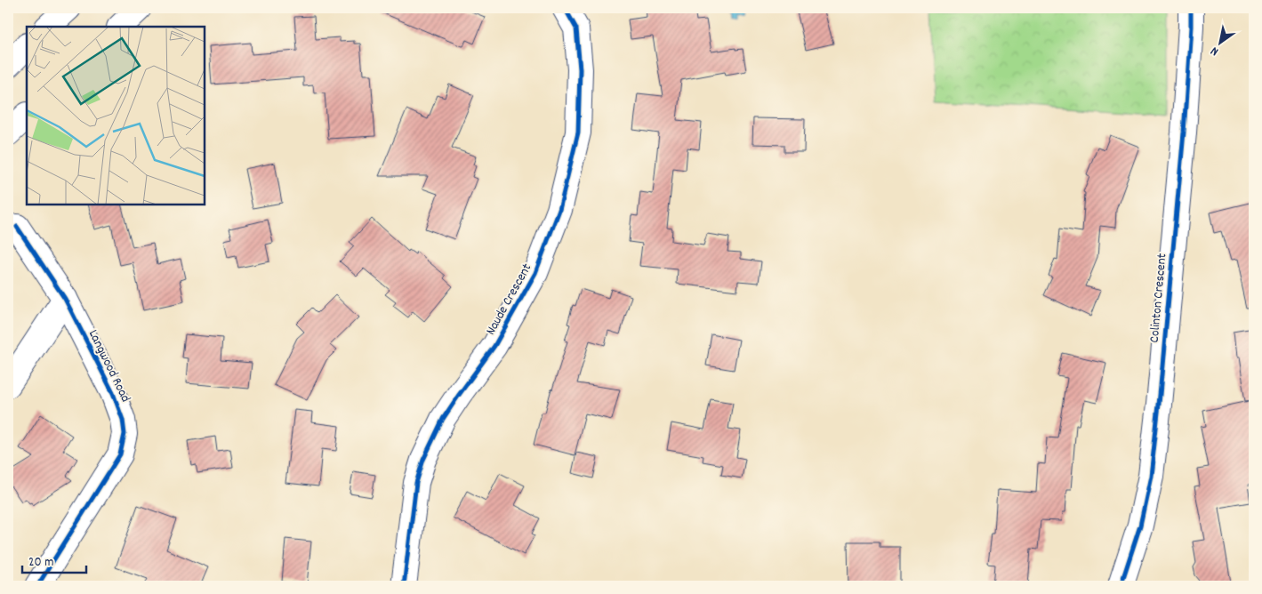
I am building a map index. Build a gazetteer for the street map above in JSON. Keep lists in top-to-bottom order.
{
  "streets": {
    "main road": ["Colinton Crescent", "Naude Crescent", "Langwood Road"]
  },
  "scale_bar": "20 m",
  "north": "bottom left"
}
